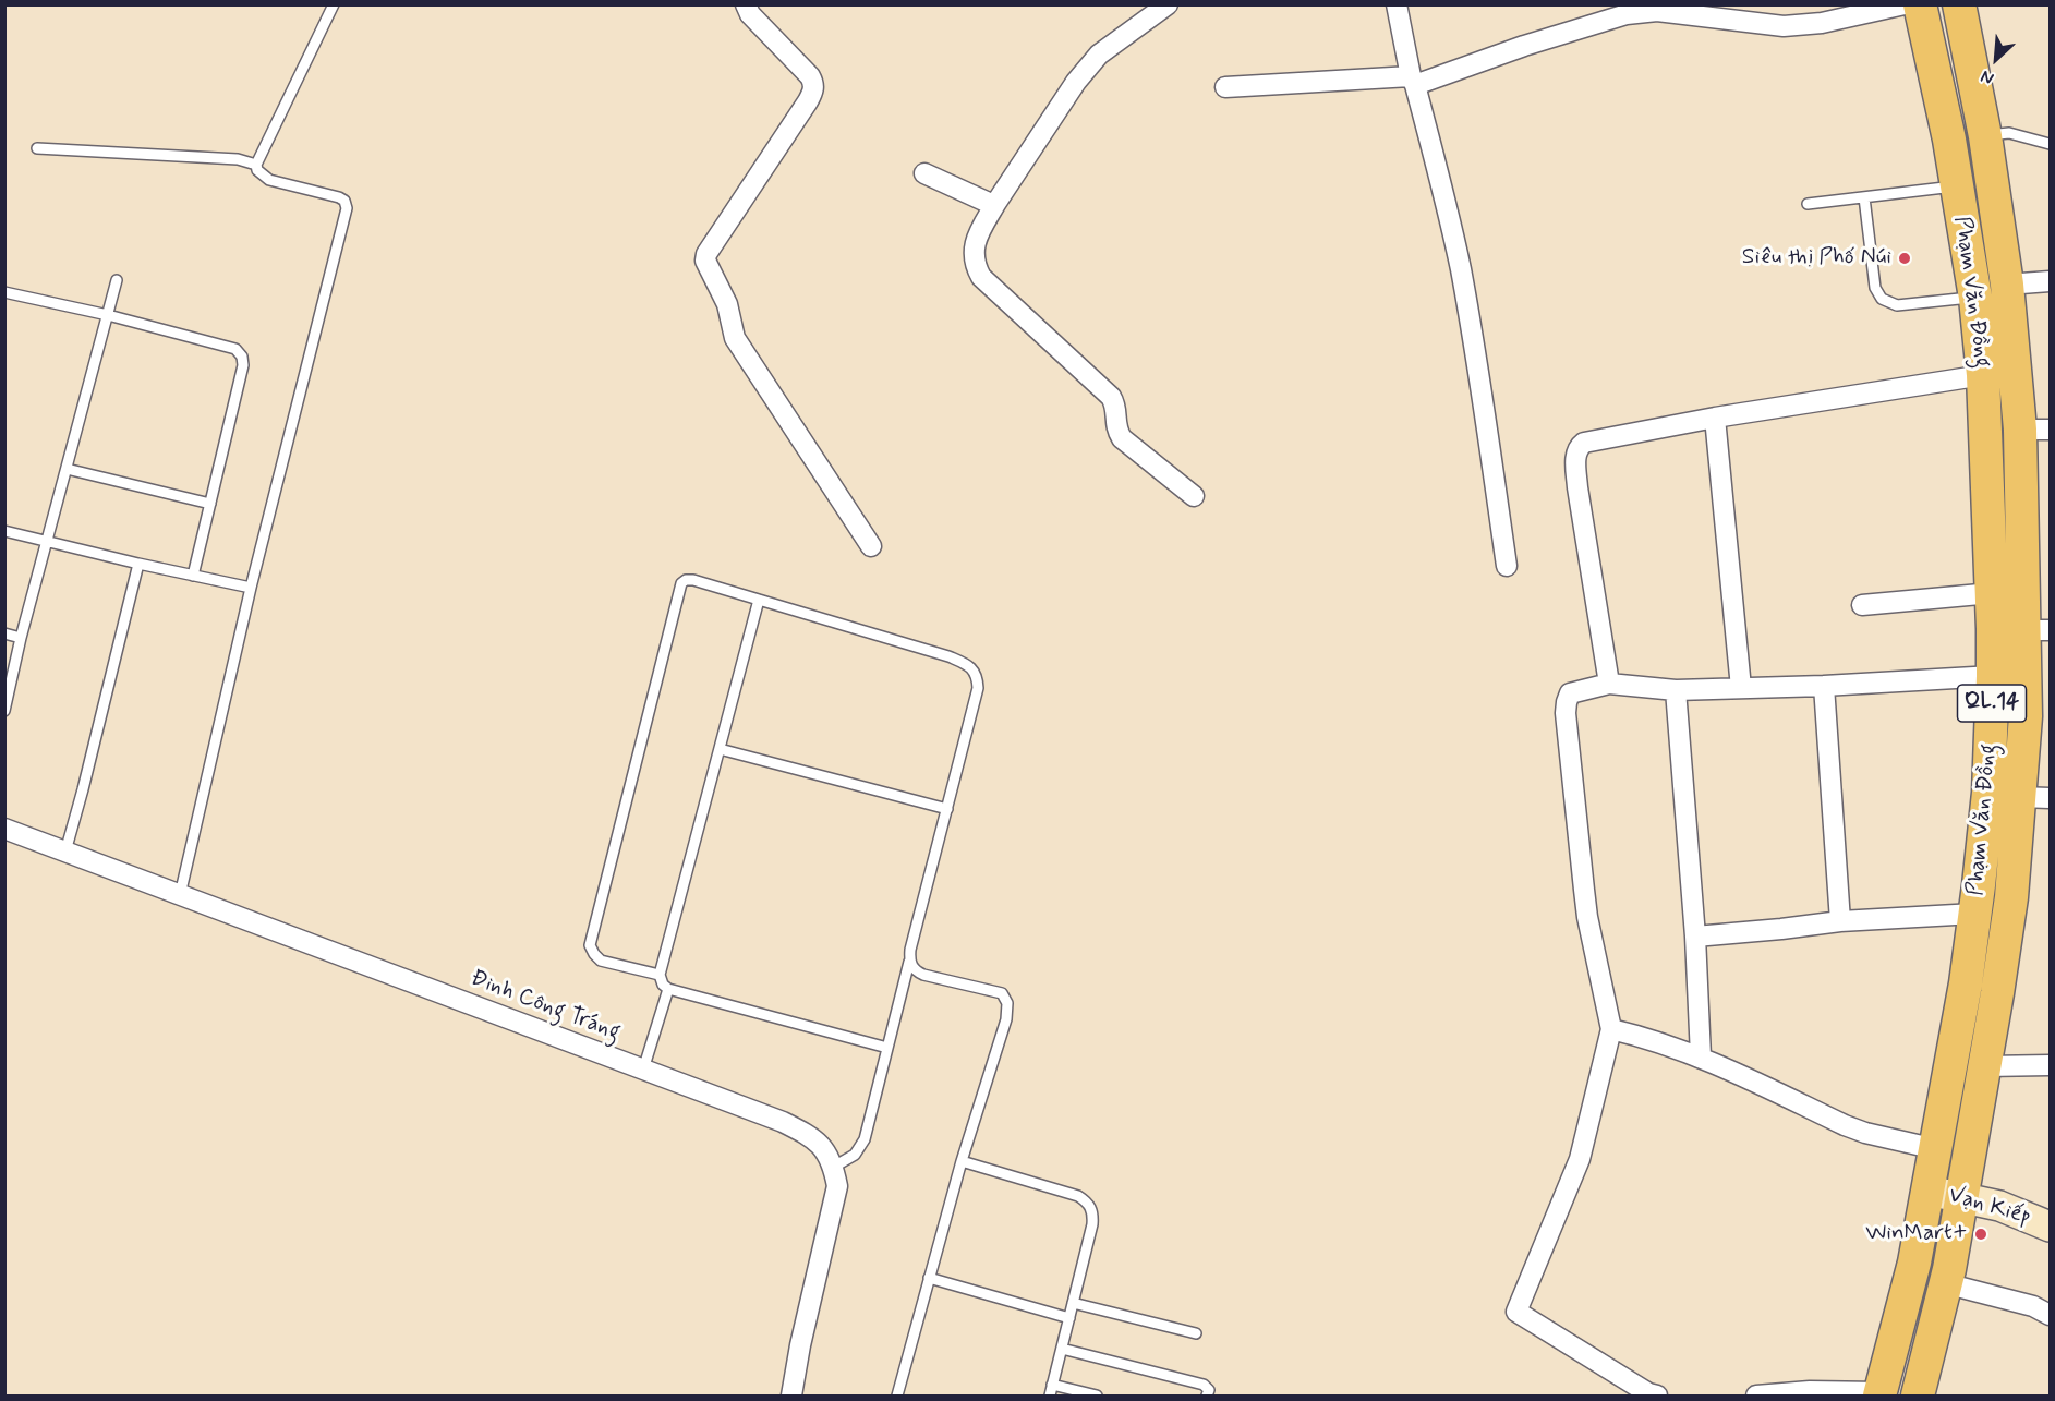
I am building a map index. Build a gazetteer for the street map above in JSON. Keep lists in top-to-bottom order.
{
  "streets": {
    "main road": ["Phạm Văn Đồng", "QL.14"],
    "street": ["Đinh Công Tráng", "Vạn Kiếp"]
  },
  "crossings": [
    ["Phạm Văn Đồng", "Vạn Kiếp"]
  ],
  "places": ["Siêu thị Phố Núi", "WinMart+"],
  "north": "bottom left"
}
